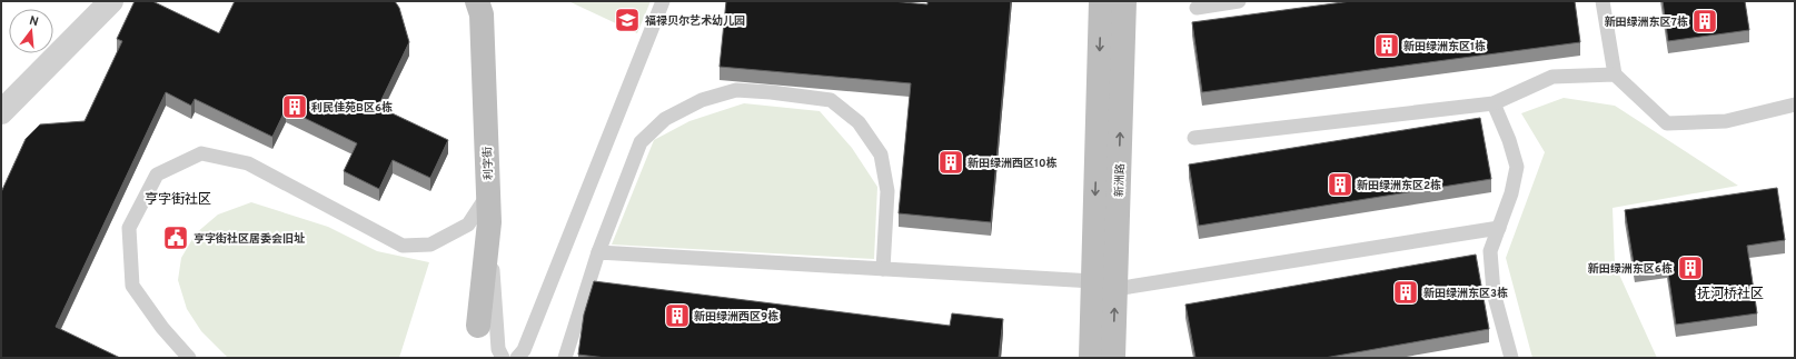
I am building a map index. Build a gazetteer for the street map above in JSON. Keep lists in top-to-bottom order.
{
  "streets": {
    "main road": ["利字街", "新洲路"]
  },
  "districts": ["亨字街社区", "抚河桥社区"],
  "places": {
    "school or university": ["福禄贝尔艺术幼儿园"],
    "building": [
      "新田绿洲东区7栋",
      "新田绿洲东区1栋",
      "利民佳苑B区6栋",
      "新田绿洲西区10栋",
      "新田绿洲东区2栋",
      "新田绿洲东区6栋",
      "新田绿洲东区3栋",
      "新田绿洲西区9栋"
    ],
    "public building": ["亨字街社区居委会旧址"]
  },
  "north": "top"
}
